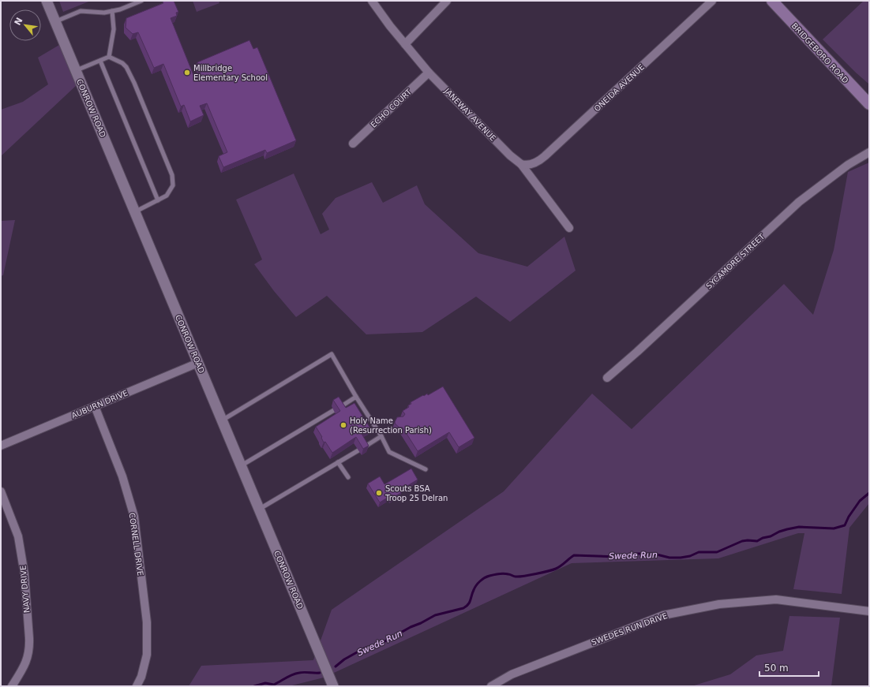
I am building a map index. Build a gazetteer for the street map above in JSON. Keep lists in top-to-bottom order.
{
  "streets": {
    "main road": ["BRIDGEBORO ROAD"],
    "street": [
      "ONEIDA AVENUE",
      "CONROW ROAD",
      "ECHO COURT",
      "JANEWAY AVENUE",
      "SYCAMORE STREET",
      "AUBURN DRIVE",
      "CORNELL DRIVE",
      "NAVY DRIVE",
      "SWEDES RUN DRIVE"
    ]
  },
  "crossings": [
    ["ONEIDA AVENUE", "JANEWAY AVENUE"],
    ["CONROW ROAD", "AUBURN DRIVE"],
    ["ECHO COURT", "JANEWAY AVENUE"],
    ["AUBURN DRIVE", "CORNELL DRIVE"]
  ],
  "water": ["Swede Run"],
  "places": ["Millbridge Elementary School", "Holy Name (Resurrection Parish)", "Scouts BSA Troop 25 Delran"],
  "scale_bar": "50 m",
  "north": "top left"
}
